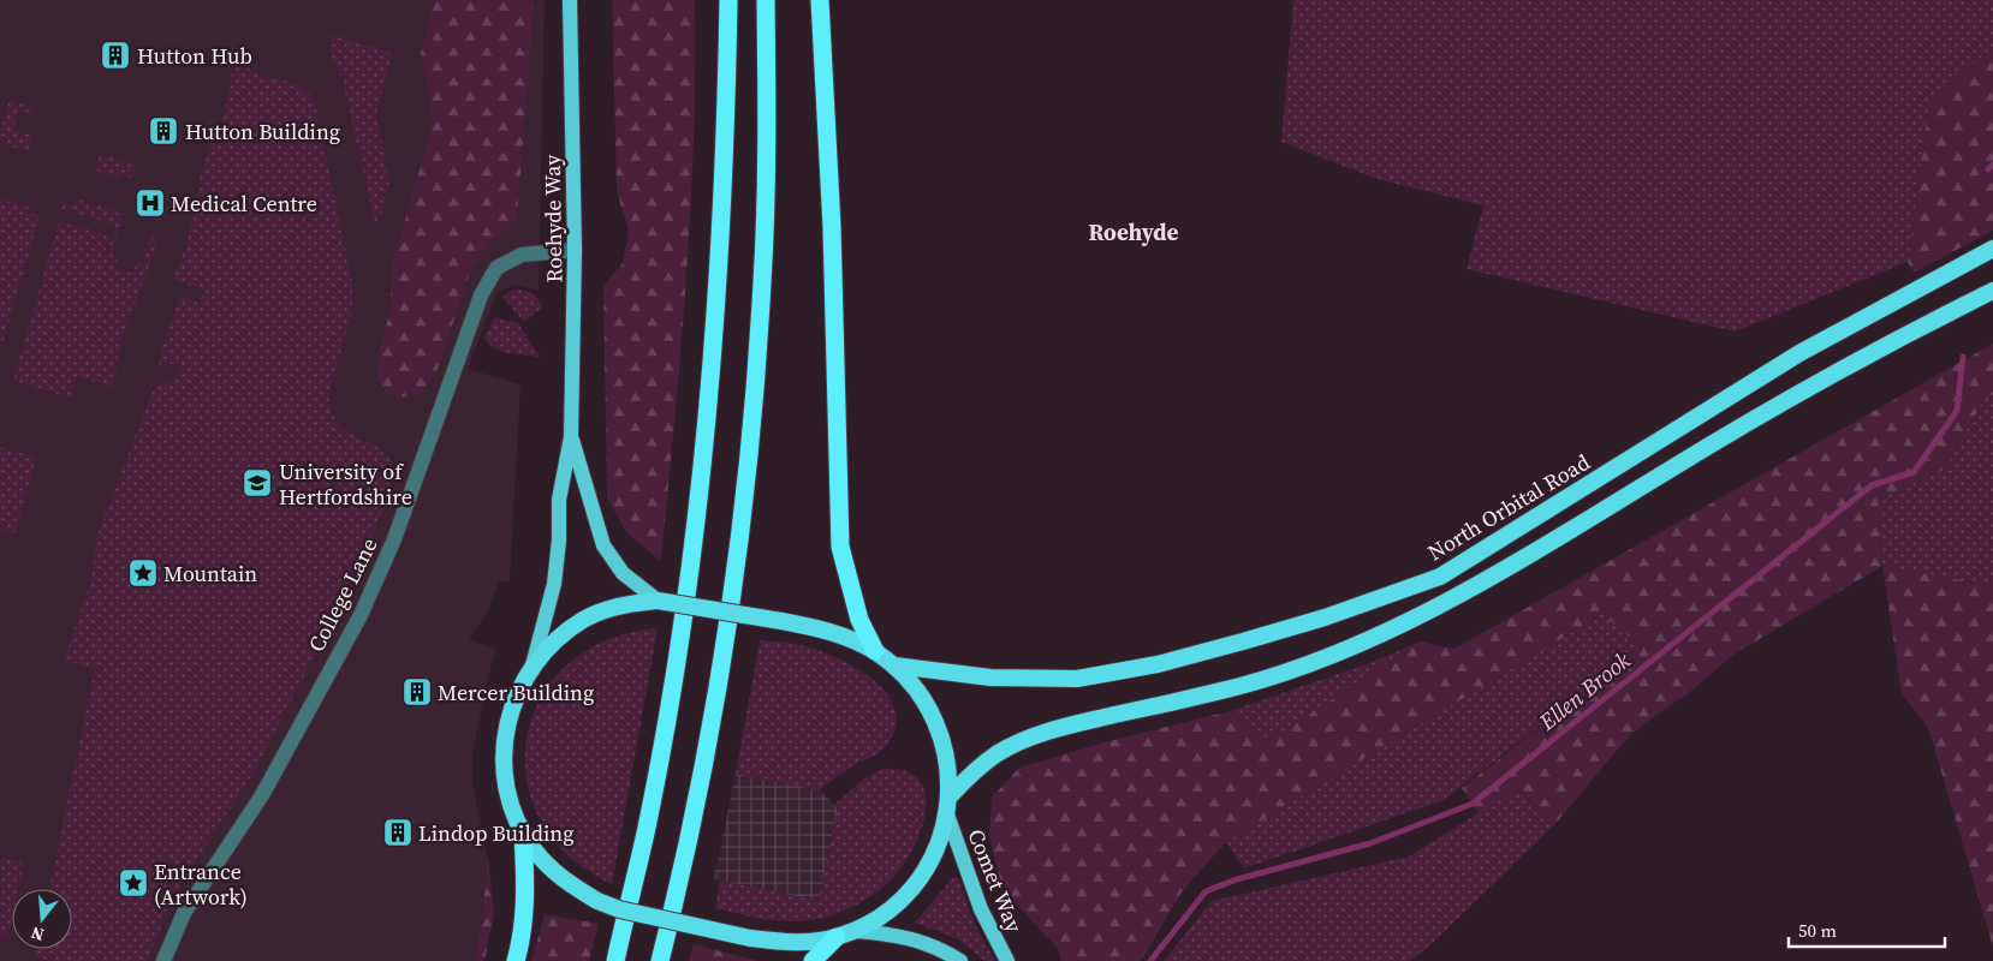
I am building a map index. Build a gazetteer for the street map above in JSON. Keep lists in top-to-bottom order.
{
  "streets": {
    "highway": ["North Orbital Road"],
    "main road": ["Roehyde Way", "Comet Way"],
    "street": ["College Lane"]
  },
  "crossings": [
    ["Roehyde Way", "College Lane"]
  ],
  "districts": ["Roehyde"],
  "water": ["Ellen Brook"],
  "places": {
    "building": [
      "Hutton Hub",
      "Hutton Building",
      "Mercer Building",
      "Lindop Building"
    ],
    "hospital": ["Medical Centre"],
    "school or university": ["University of Hertfordshire"],
    "place": ["Mountain", "Entrance (Artwork)"]
  },
  "scale_bar": "50 m",
  "north": "bottom"
}
